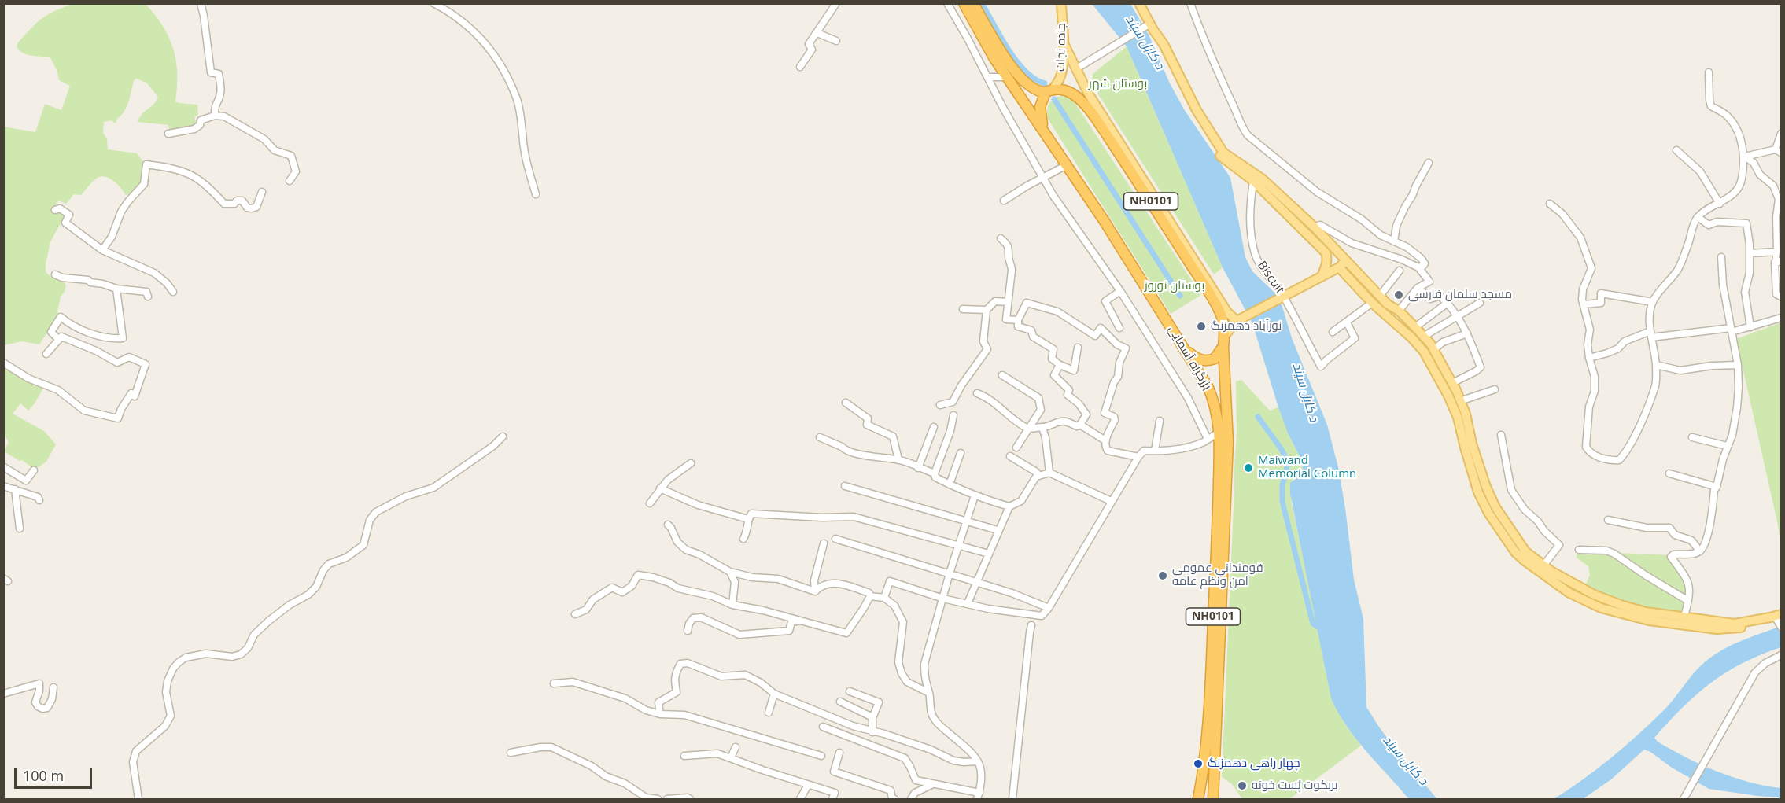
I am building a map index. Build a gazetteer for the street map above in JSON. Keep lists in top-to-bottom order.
{
  "streets": {
    "highway": ["NH0101", "بزرگراه آسمایی"],
    "main road": ["جاده نجات"],
    "street": ["Biscuit"]
  },
  "crossings": [
    ["جاده نجات", "NH0101"],
    ["جاده نجات", "بزرگراه آسمایی"],
    ["NH0101", "بزرگراه آسمایی"]
  ],
  "water": ["د کابل سيند"],
  "parks": ["بوستان شهر", "بوستان نوروز"],
  "places": [
    "مسجد سلمان فارسی",
    "نورآباد دهمزنگ",
    "Maiwand Memorial Column",
    "قومندانی عمومی امن ونظم عامه",
    "چهار راهی دهمزنگ",
    "بریکوت پُست خونه"
  ],
  "scale_bar": "100 m"
}
